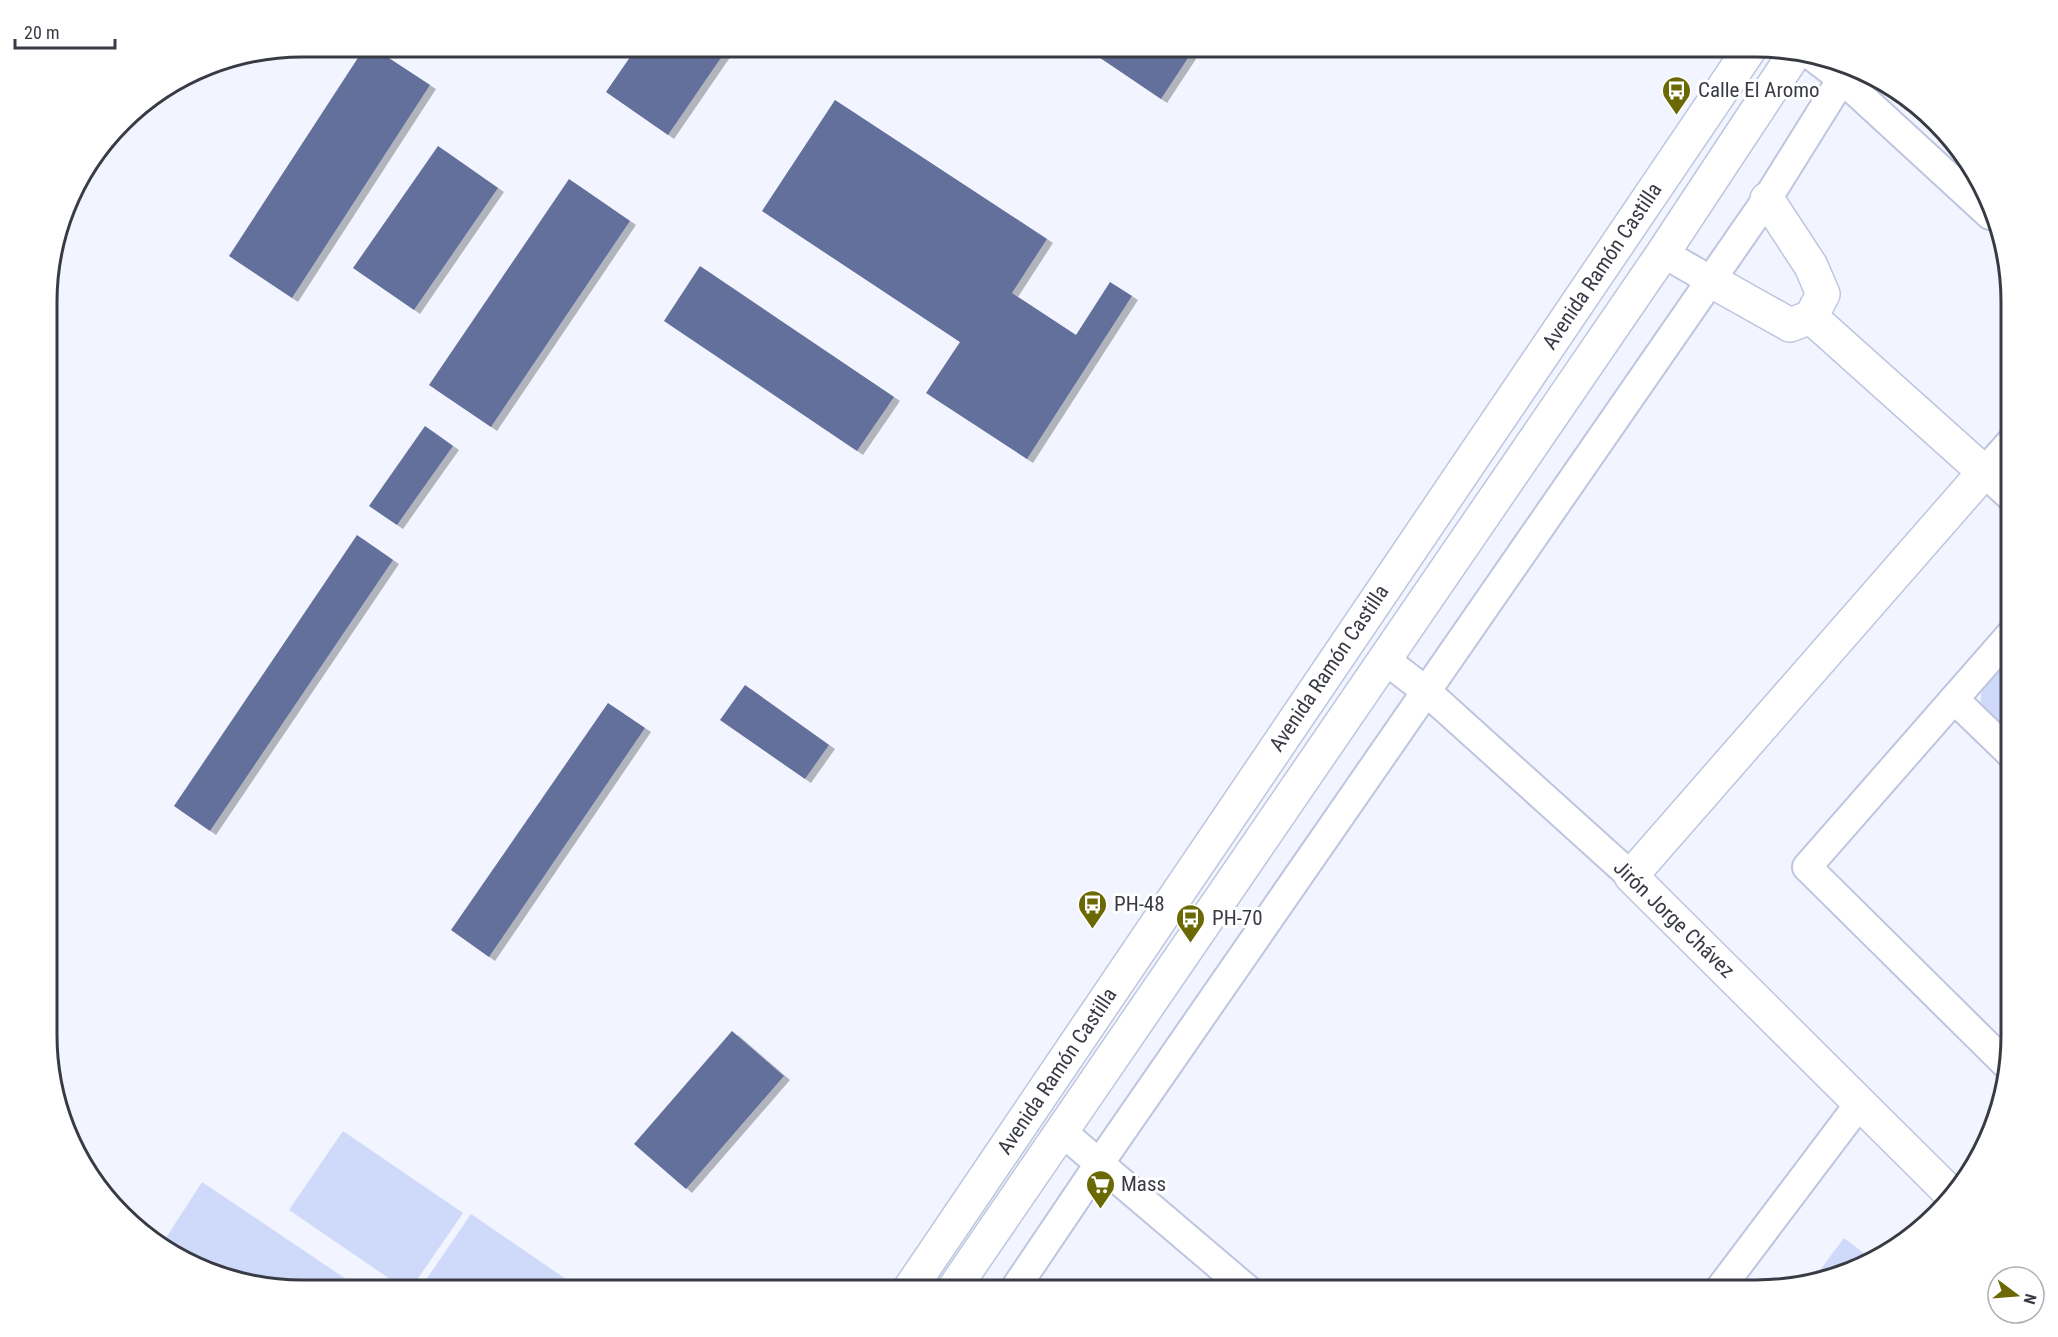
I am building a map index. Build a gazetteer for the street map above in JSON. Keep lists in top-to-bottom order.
{
  "streets": {
    "main road": ["Avenida Ramón Castilla", "Jirón Jorge Chávez"]
  },
  "crossings": [
    ["Avenida Ramón Castilla", "Jirón Jorge Chávez"]
  ],
  "places": {
    "bus stop": ["Calle El Aromo", "PH-48", "PH-70"],
    "supermarket": ["Mass"]
  },
  "scale_bar": "20 m",
  "north": "right"
}
